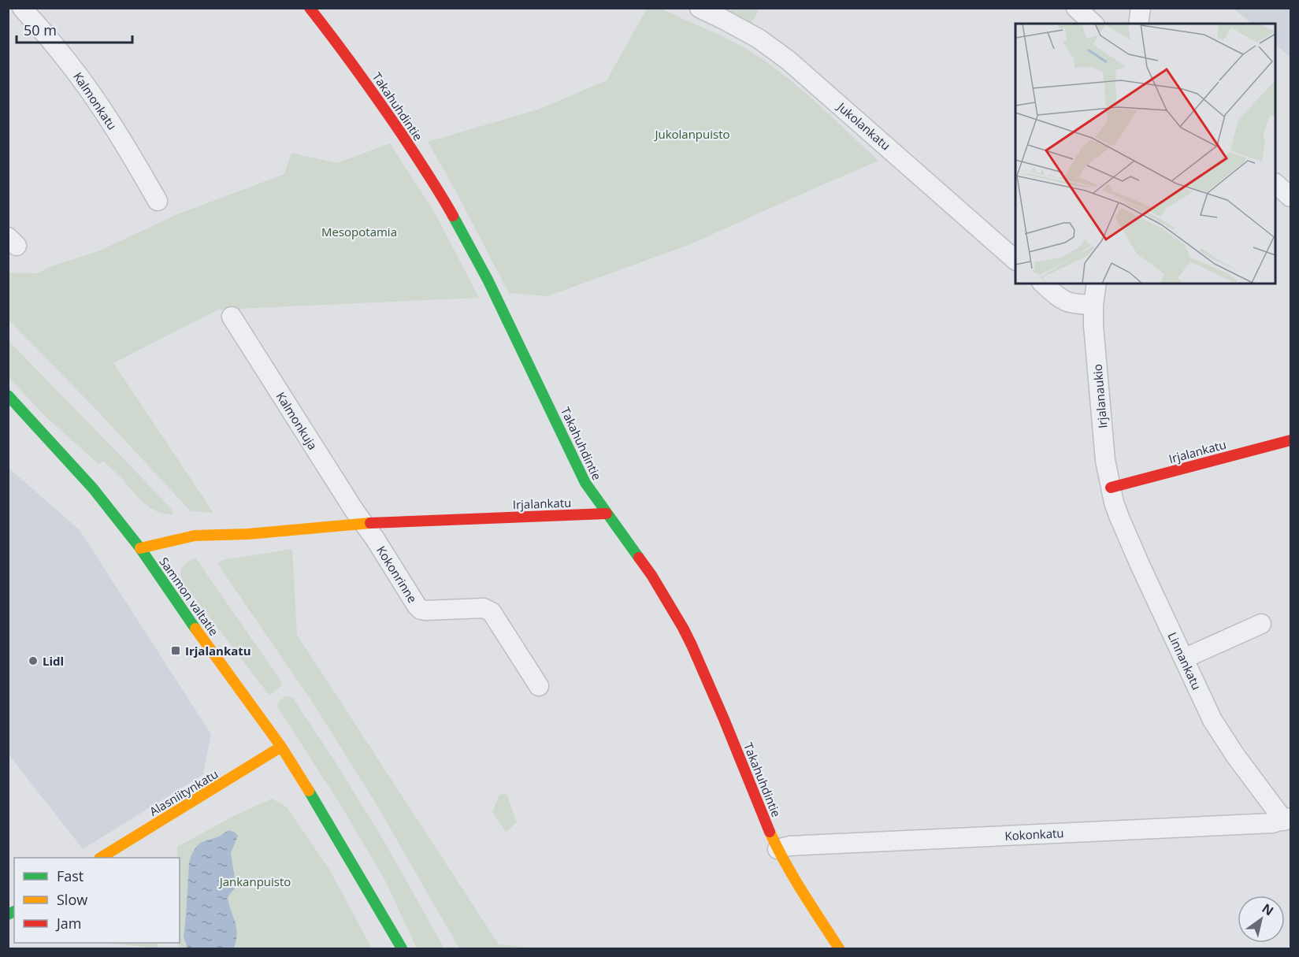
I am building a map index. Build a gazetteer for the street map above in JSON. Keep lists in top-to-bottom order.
{
  "streets": {
    "street": [
      "Kalmonkatu",
      "Takahuhdintie",
      "Jukolankatu",
      "Irjalanaukio",
      "Kalmonkuja",
      "Irjalankatu",
      "Kokonrinne",
      "Sammon valtatie",
      "Linnankatu",
      "Alasniitynkatu",
      "Kokonkatu"
    ]
  },
  "crossings": [
    ["Takahuhdintie", "Irjalankatu"],
    ["Takahuhdintie", "Kokonkatu"],
    ["Irjalanaukio", "Irjalankatu"],
    ["Irjalanaukio", "Linnankatu"],
    ["Kalmonkuja", "Irjalankatu"],
    ["Kalmonkuja", "Kokonrinne"],
    ["Irjalankatu", "Kokonrinne"],
    ["Irjalankatu", "Sammon valtatie"],
    ["Irjalankatu", "Linnankatu"],
    ["Sammon valtatie", "Alasniitynkatu"],
    ["Linnankatu", "Kokonkatu"]
  ],
  "parks": ["Jukolanpuisto", "Mesopotamia", "Jankanpuisto"],
  "places": {
    "transit": ["Irjalankatu"],
    "other": ["Lidl"]
  },
  "legend": ["Fast", "Slow", "Jam"],
  "scale_bar": "50 m",
  "north": "top right"
}
